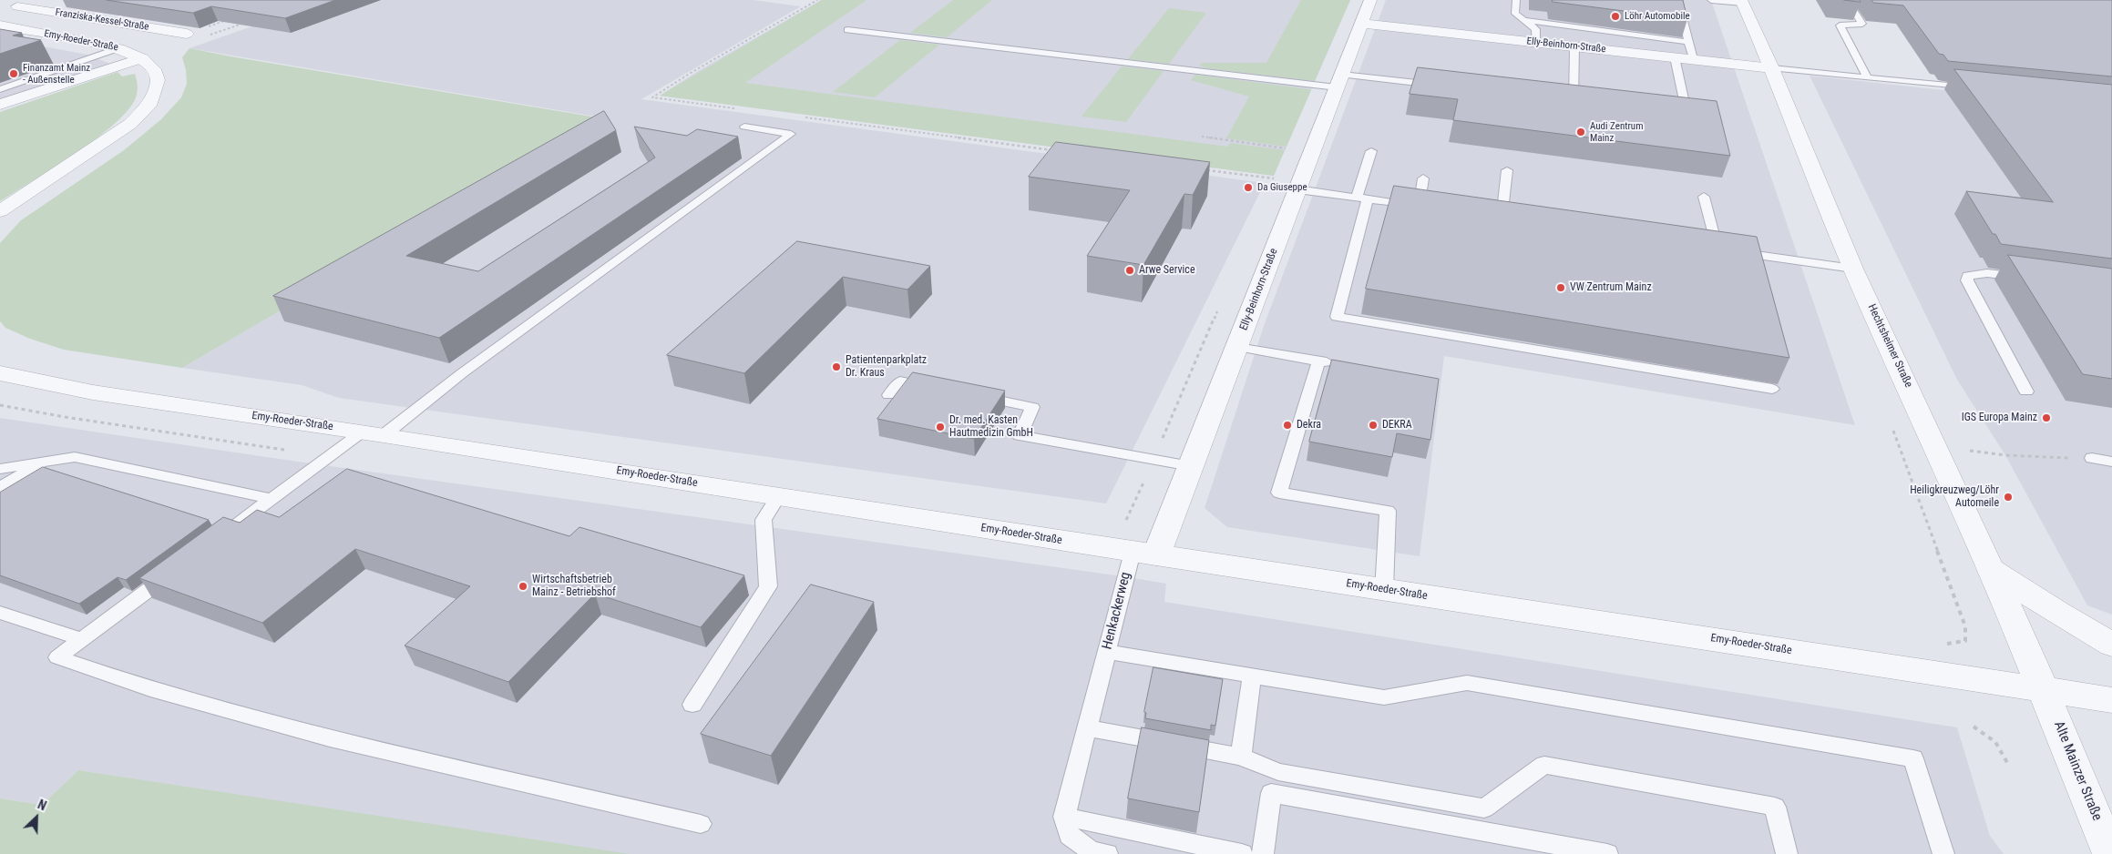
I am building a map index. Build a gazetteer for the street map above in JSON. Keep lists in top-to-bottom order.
{
  "streets": {
    "street": [
      "Franziska-Kessel-Straße",
      "Emy-Roeder-Straße",
      "Elly-Beinhorn-Straße",
      "Hechtsheimer Straße",
      "Alte Mainzer Straße"
    ],
    "lane": ["Henkackerweg"]
  },
  "crossings": [
    ["Emy-Roeder-Straße", "Elly-Beinhorn-Straße"],
    ["Emy-Roeder-Straße", "Hechtsheimer Straße"],
    ["Emy-Roeder-Straße", "Henkackerweg"],
    ["Emy-Roeder-Straße", "Alte Mainzer Straße"],
    ["Elly-Beinhorn-Straße", "Hechtsheimer Straße"],
    ["Elly-Beinhorn-Straße", "Henkackerweg"],
    ["Hechtsheimer Straße", "Alte Mainzer Straße"]
  ],
  "places": [
    "Löhr Automobile",
    "Finanzamt Mainz - Außenstelle",
    "Audi Zentrum Mainz",
    "Da Giuseppe",
    "Arwe Service",
    "VW Zentrum Mainz",
    "Patientenparkplatz Dr. Kraus",
    "IGS Europa Mainz",
    "Dekra",
    "DEKRA",
    "Dr. med. Kasten Hautmedizin GmbH",
    "Heiligkreuzweg/Löhr Automeile",
    "Wirtschaftsbetrieb Mainz - Betriebshof"
  ],
  "north": "top right"
}
